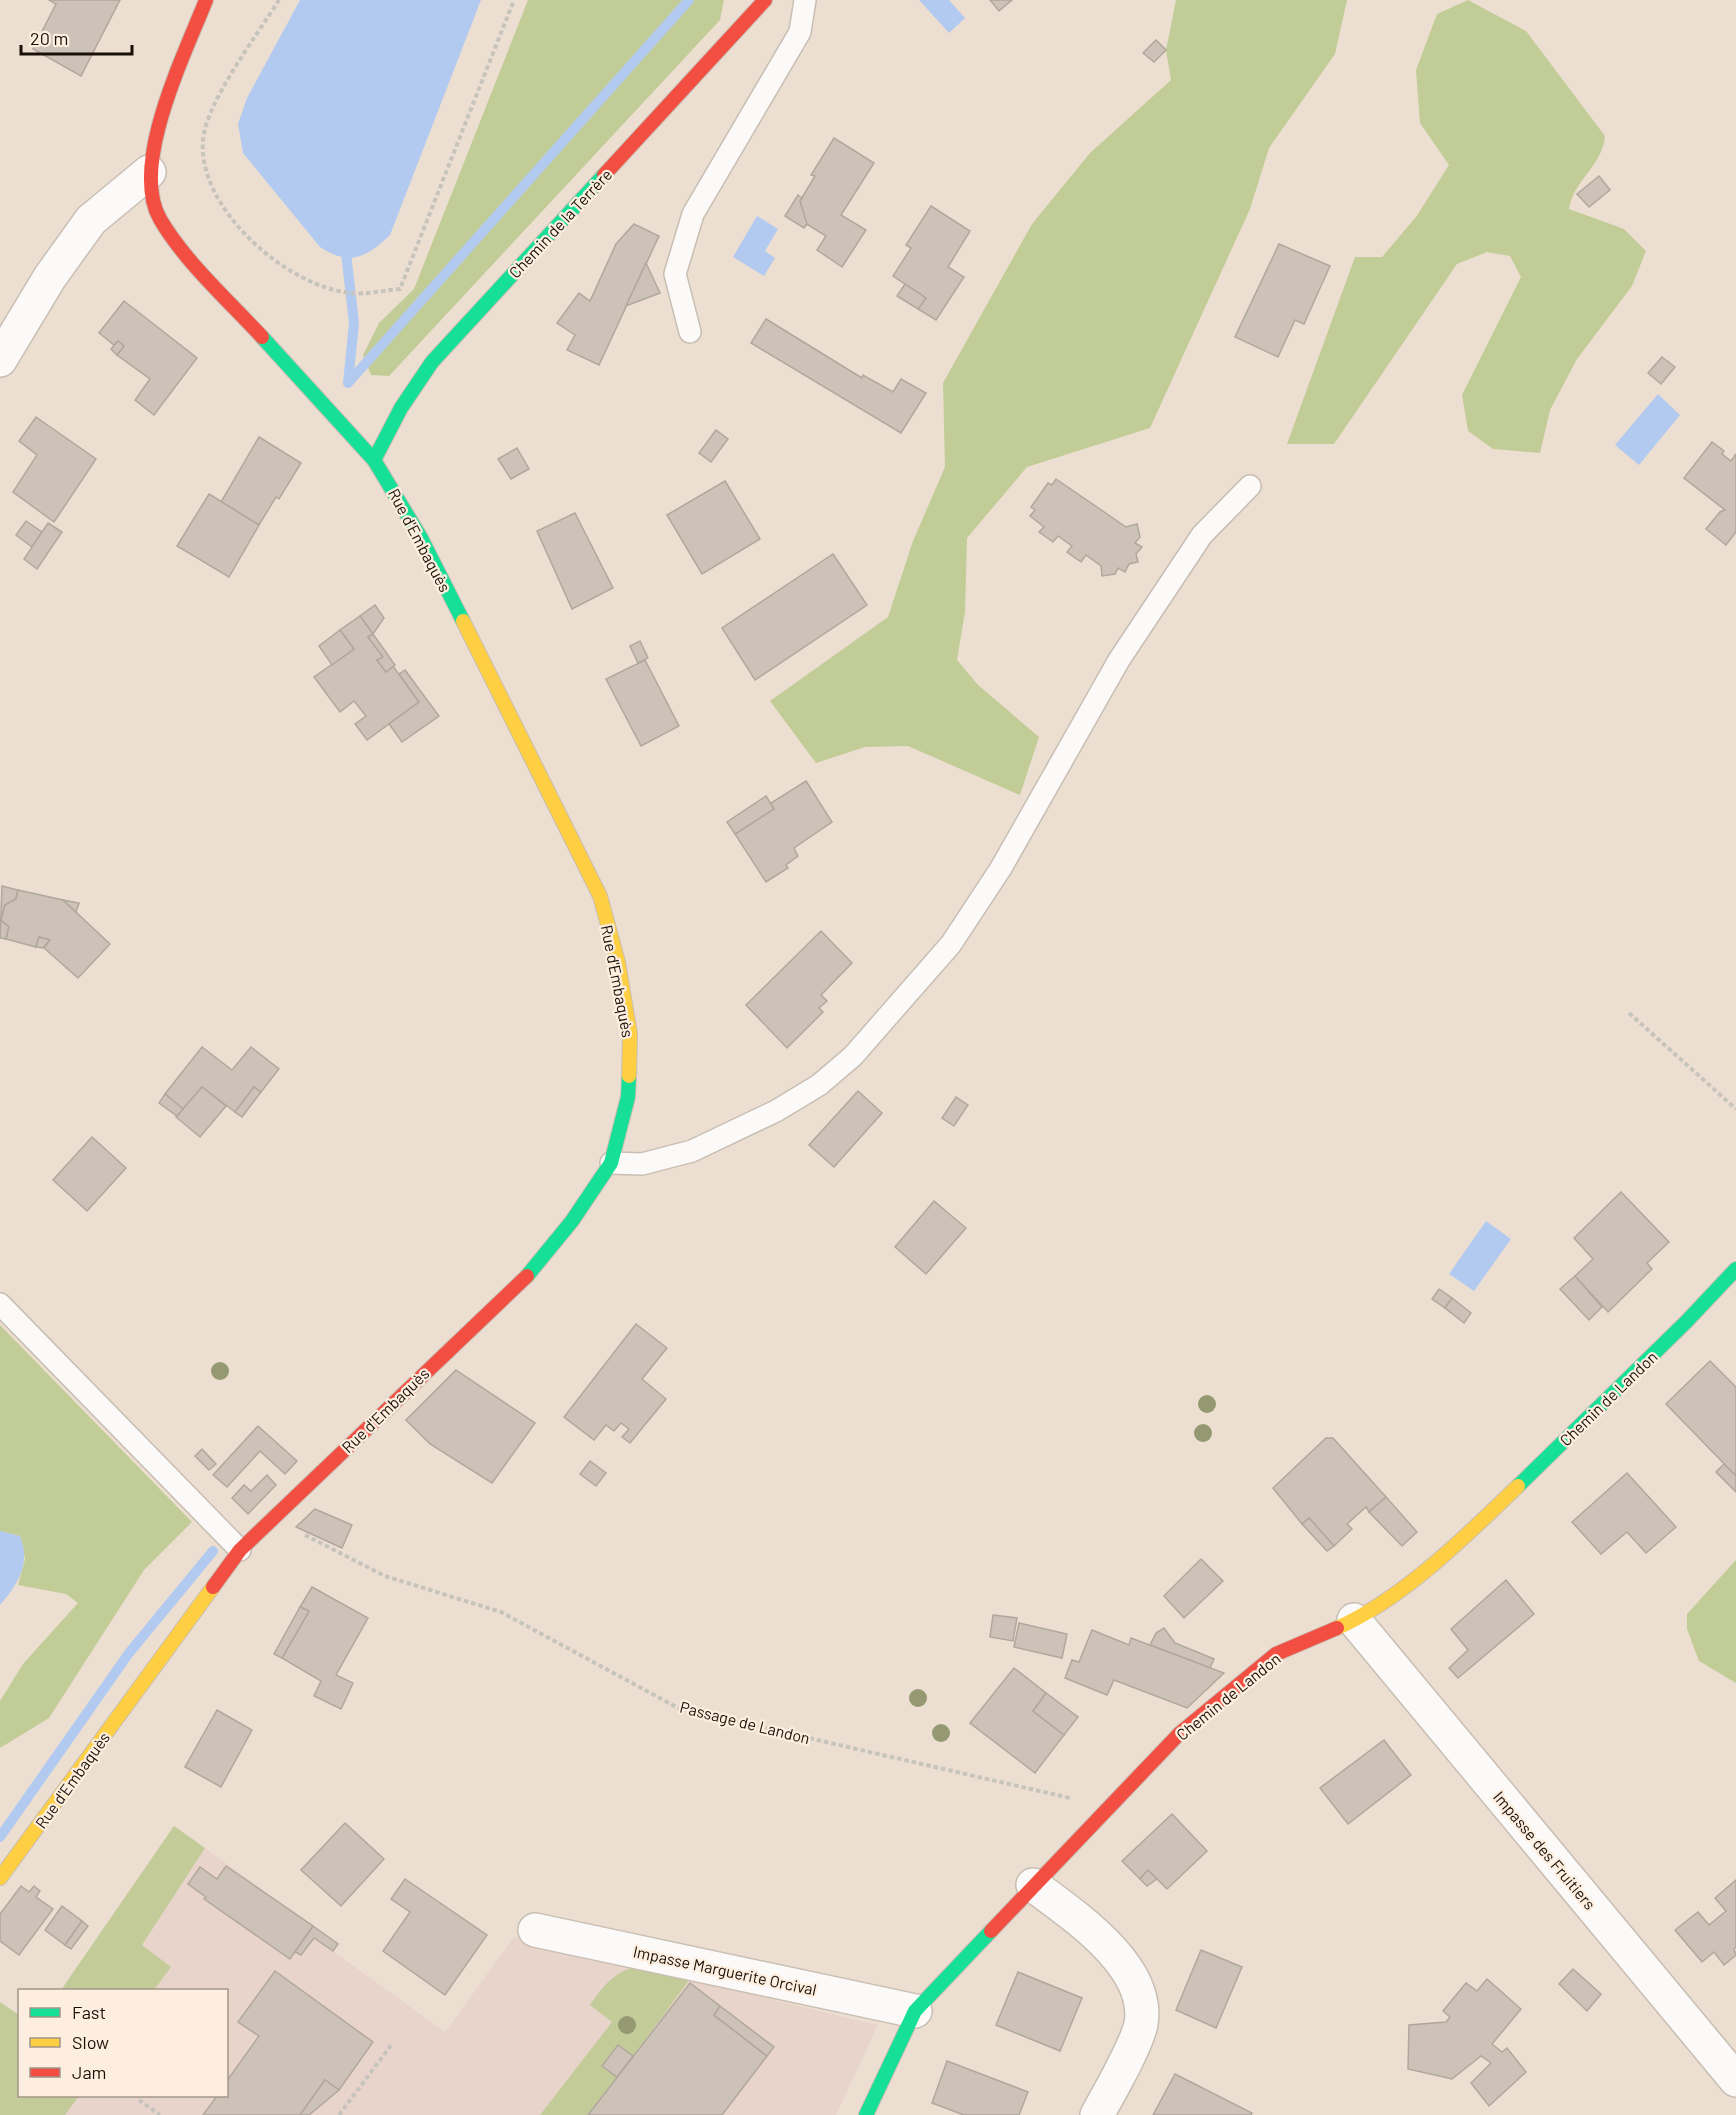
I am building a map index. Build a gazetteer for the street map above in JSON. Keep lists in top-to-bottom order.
{
  "streets": {
    "street": [
      "Chemin de la Terrère",
      "Rue d'Embaquès",
      "Chemin de Landon",
      "Impasse des Fruitiers",
      "Impasse Marguerite Orcival"
    ],
    "path": ["Passage de Landon"]
  },
  "crossings": [
    ["Chemin de la Terrère", "Rue d'Embaquès"],
    ["Rue d'Embaquès", "Passage de Landon"],
    ["Chemin de Landon", "Passage de Landon"],
    ["Chemin de Landon", "Impasse des Fruitiers"],
    ["Chemin de Landon", "Impasse Marguerite Orcival"]
  ],
  "legend": ["Fast", "Slow", "Jam"],
  "scale_bar": "20 m"
}
